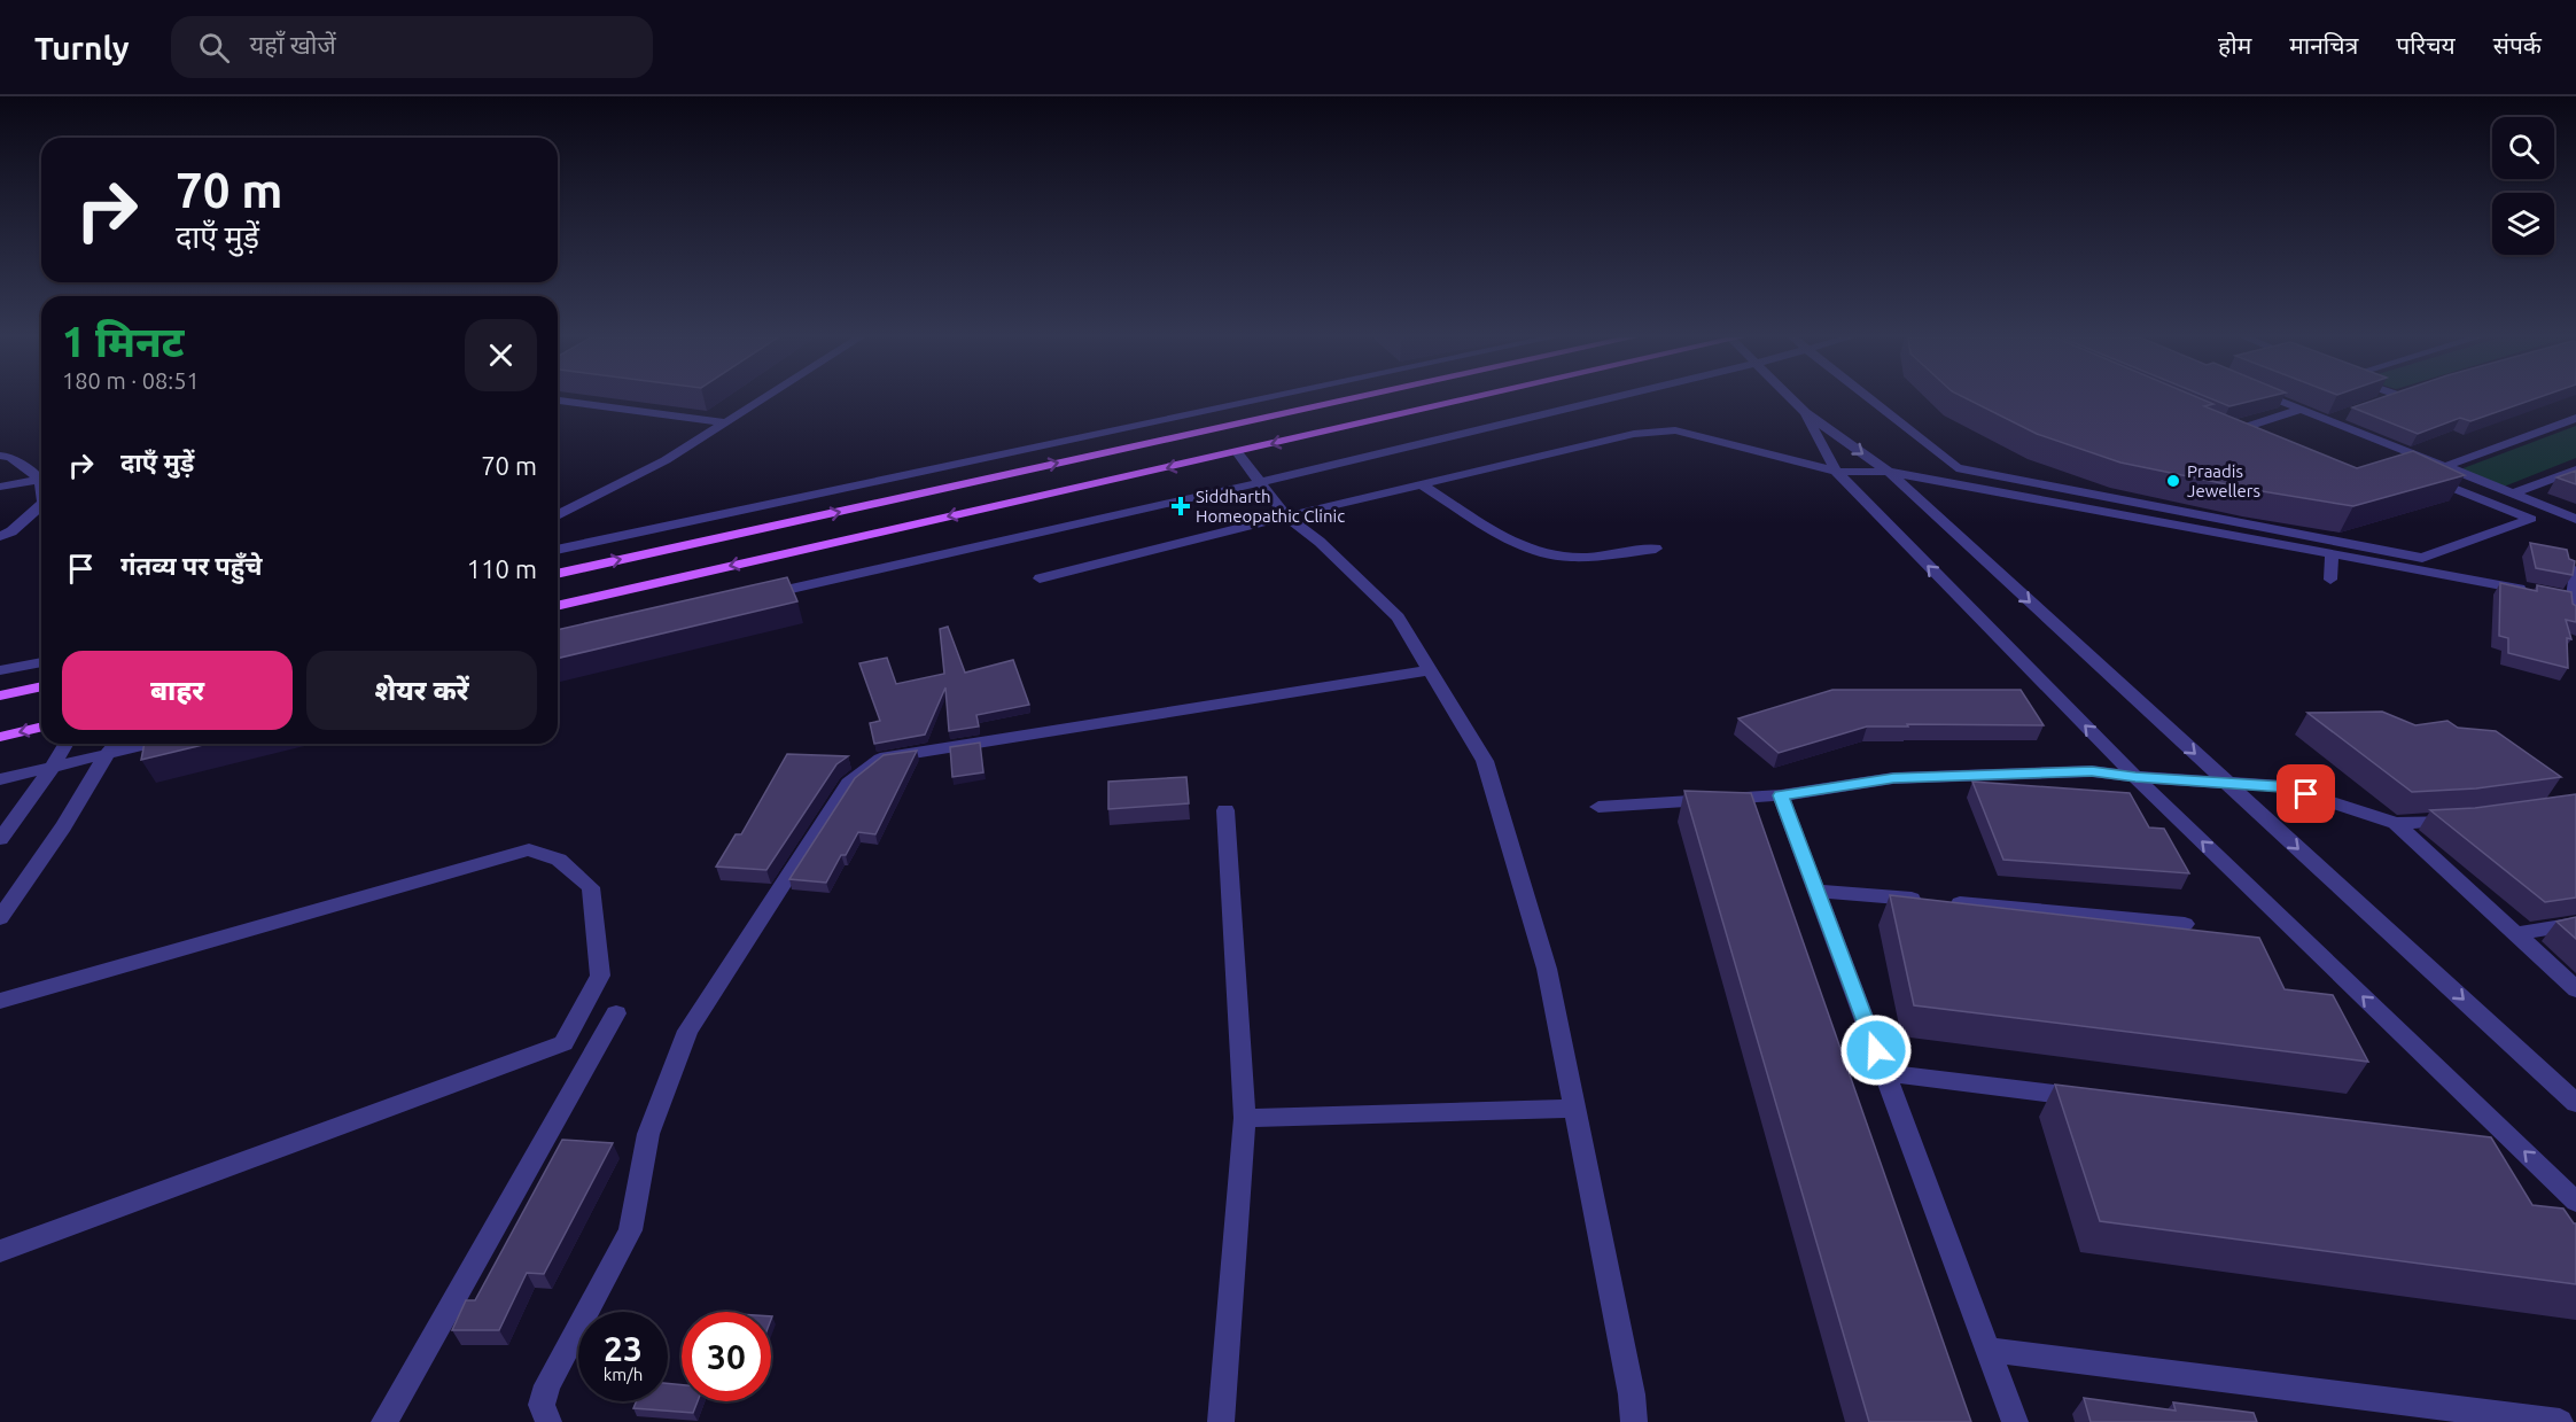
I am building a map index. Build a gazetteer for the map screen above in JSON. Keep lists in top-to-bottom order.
{
  "places": {
    "other": ["Praadis Jewellers"],
    "health": ["Siddharth Homeopathic Clinic"]
  },
  "page": {
    "header": "Turnly",
    "search": "यहाँ खोजें",
    "nav": [
      "होम",
      "मानचित्र",
      "परिचय",
      "संपर्क"
    ],
    "turn": ["70 m", "दाएँ मुड़ें"],
    "heading": ["1 मिनट", "180 m · 08:51"],
    "list": [
      {
        "name": "दाएँ मुड़ें",
        "value": "70 m"
      },
      {
        "name": "गंतव्य पर पहुँचे",
        "value": "110 m"
      }
    ],
    "buttons": ["बाहर", "शेयर करें"],
    "speed": "23 km/h",
    "limit": "30"
  }
}
